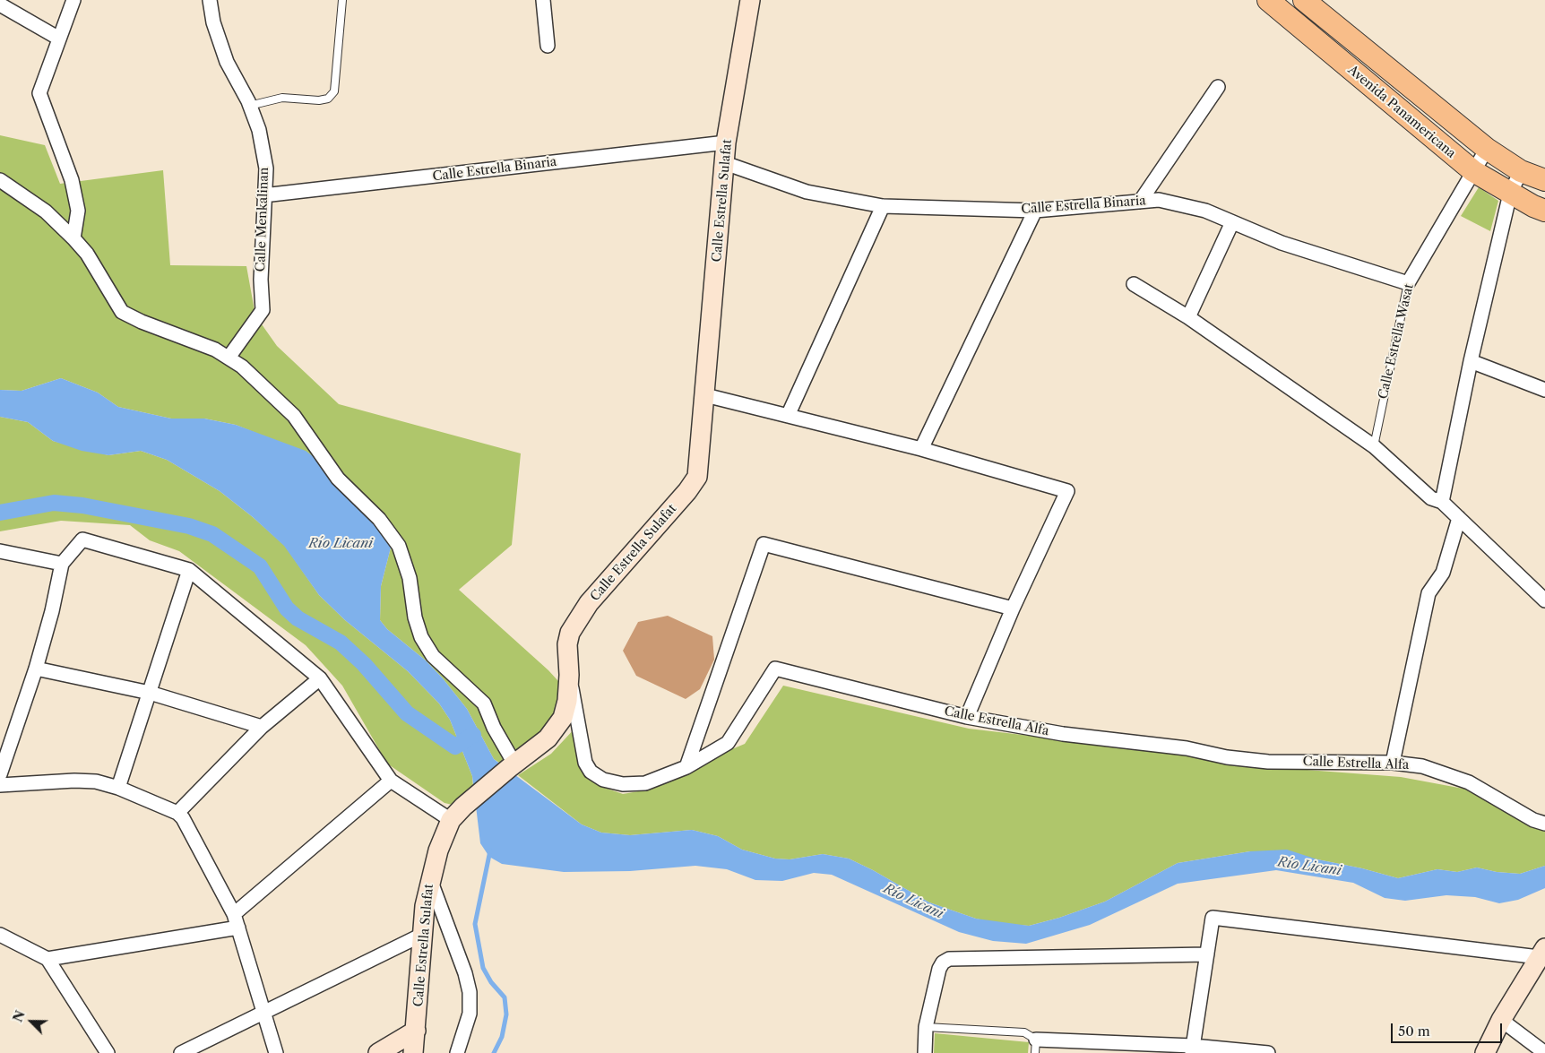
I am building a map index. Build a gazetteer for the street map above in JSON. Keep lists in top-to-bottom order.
{
  "streets": {
    "main road": ["Avenida Panamericana"],
    "street": [
      "Calle Estrella Binaria",
      "Calle Estrella Sulafat",
      "Calle Menkalinan",
      "Calle Estrella Wasat",
      "Calle Estrella Alfa"
    ]
  },
  "crossings": [
    ["Avenida Panamericana", "Calle Estrella Wasat"],
    ["Calle Estrella Binaria", "Calle Estrella Sulafat"],
    ["Calle Estrella Binaria", "Calle Menkalinan"],
    ["Calle Estrella Binaria", "Calle Estrella Wasat"],
    ["Calle Estrella Sulafat", "Calle Estrella Alfa"]
  ],
  "water": ["Río Licani"],
  "scale_bar": "50 m",
  "north": "top left"
}
